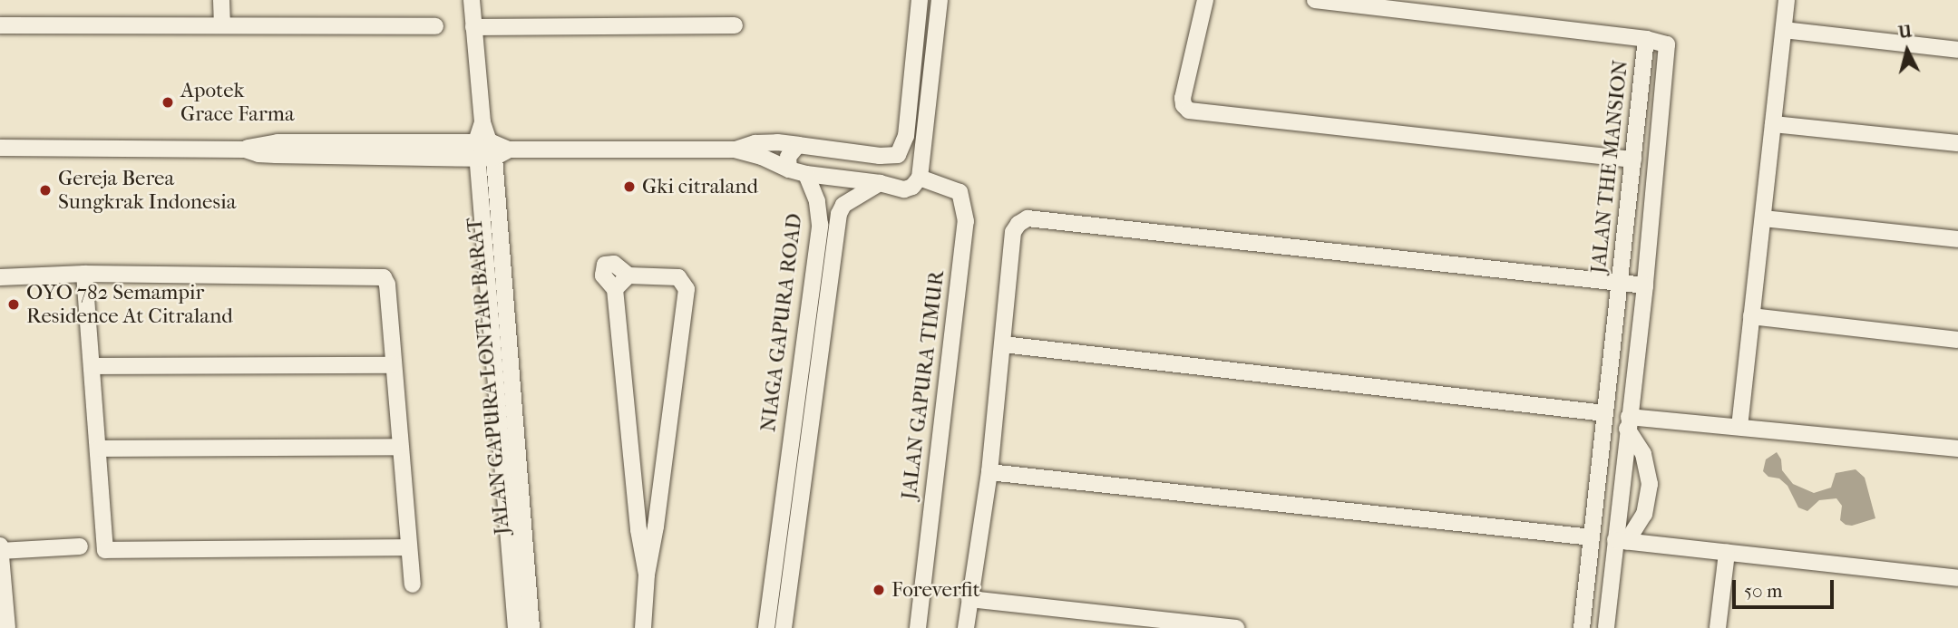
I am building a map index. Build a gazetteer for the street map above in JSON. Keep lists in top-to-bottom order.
{
  "streets": {
    "street": [
      "JALAN THE MANSION",
      "NIAGA GAPURA ROAD",
      "JALAN GAPURA LONTAR BARAT",
      "JALAN GAPURA TIMUR"
    ]
  },
  "places": [
    "Apotek Grace Farma",
    "Gki citraland",
    "Gereja Berea Sungkrak Indonesia",
    "OYO 782 Semampir Residence At Citraland",
    "Foreverfit"
  ],
  "scale_bar": "50 m",
  "north": "top"
}
